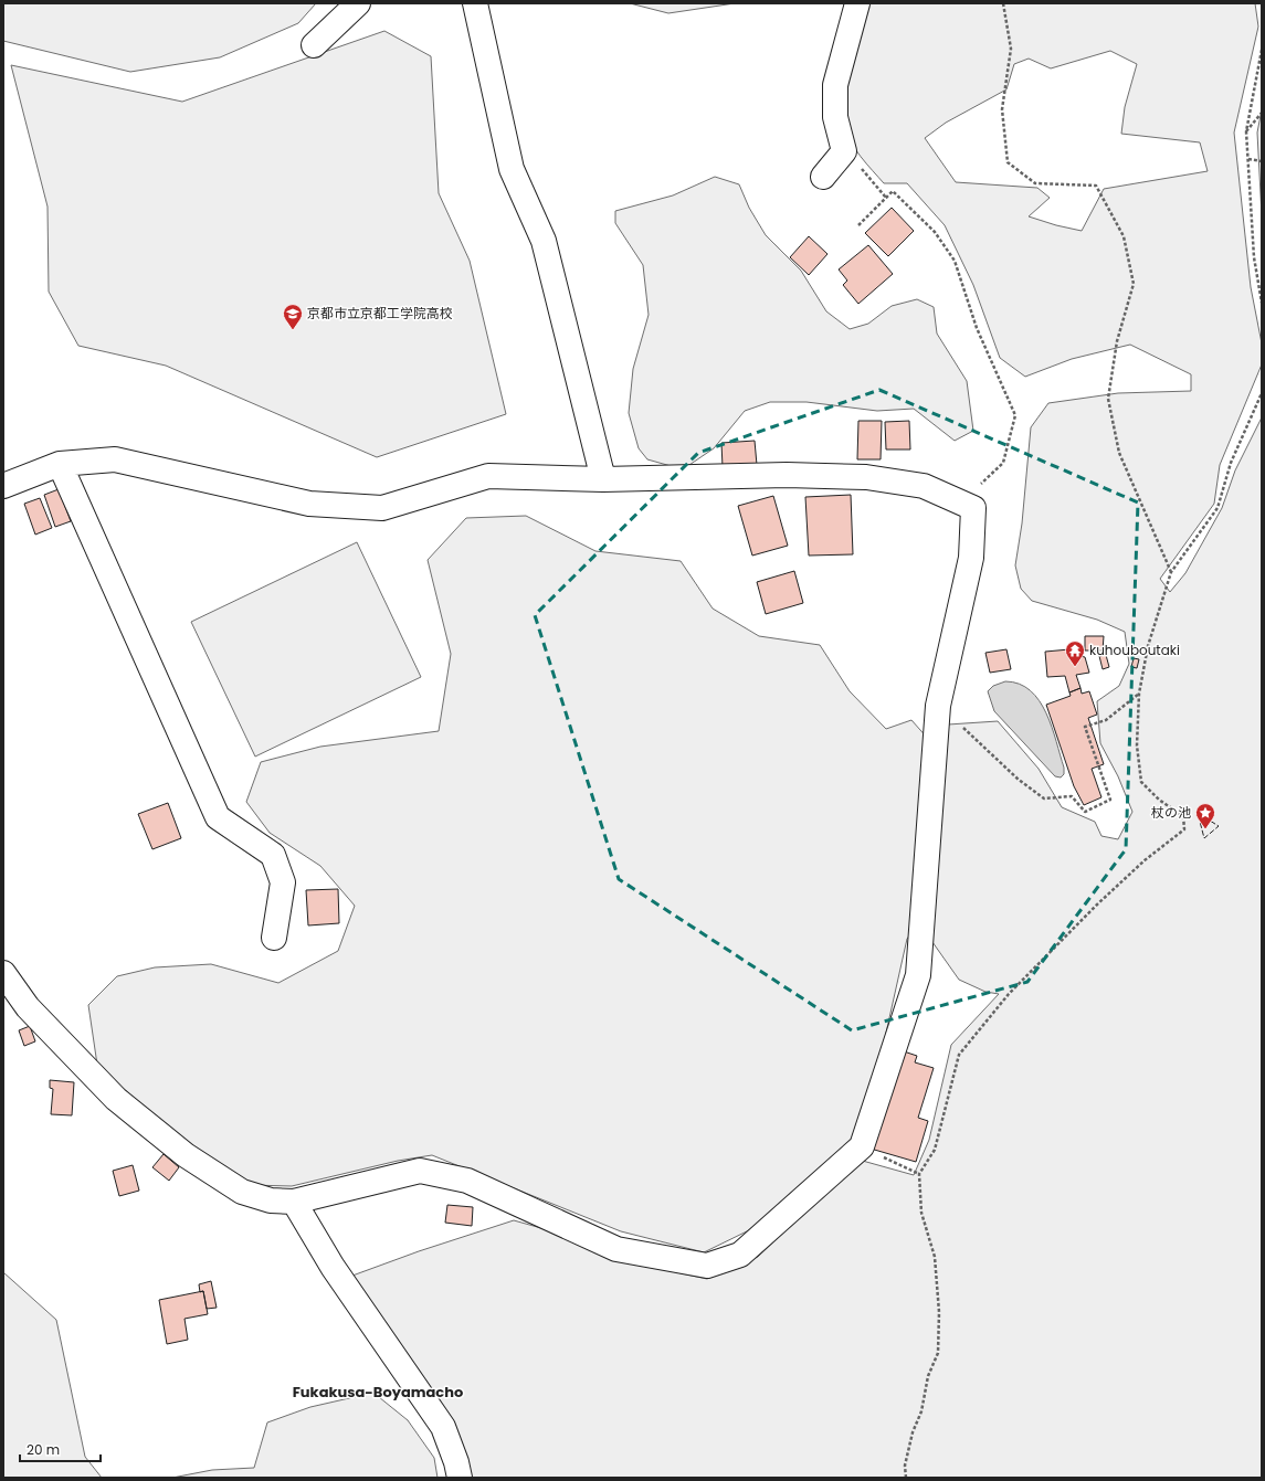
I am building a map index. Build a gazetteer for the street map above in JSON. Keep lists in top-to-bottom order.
{
  "districts": ["Fukakusa-Boyamacho"],
  "places": {
    "school or university": ["京都市立京都工学院高校"],
    "temple": ["kuhouboutaki"],
    "place": ["杖の池"]
  },
  "scale_bar": "20 m"
}
